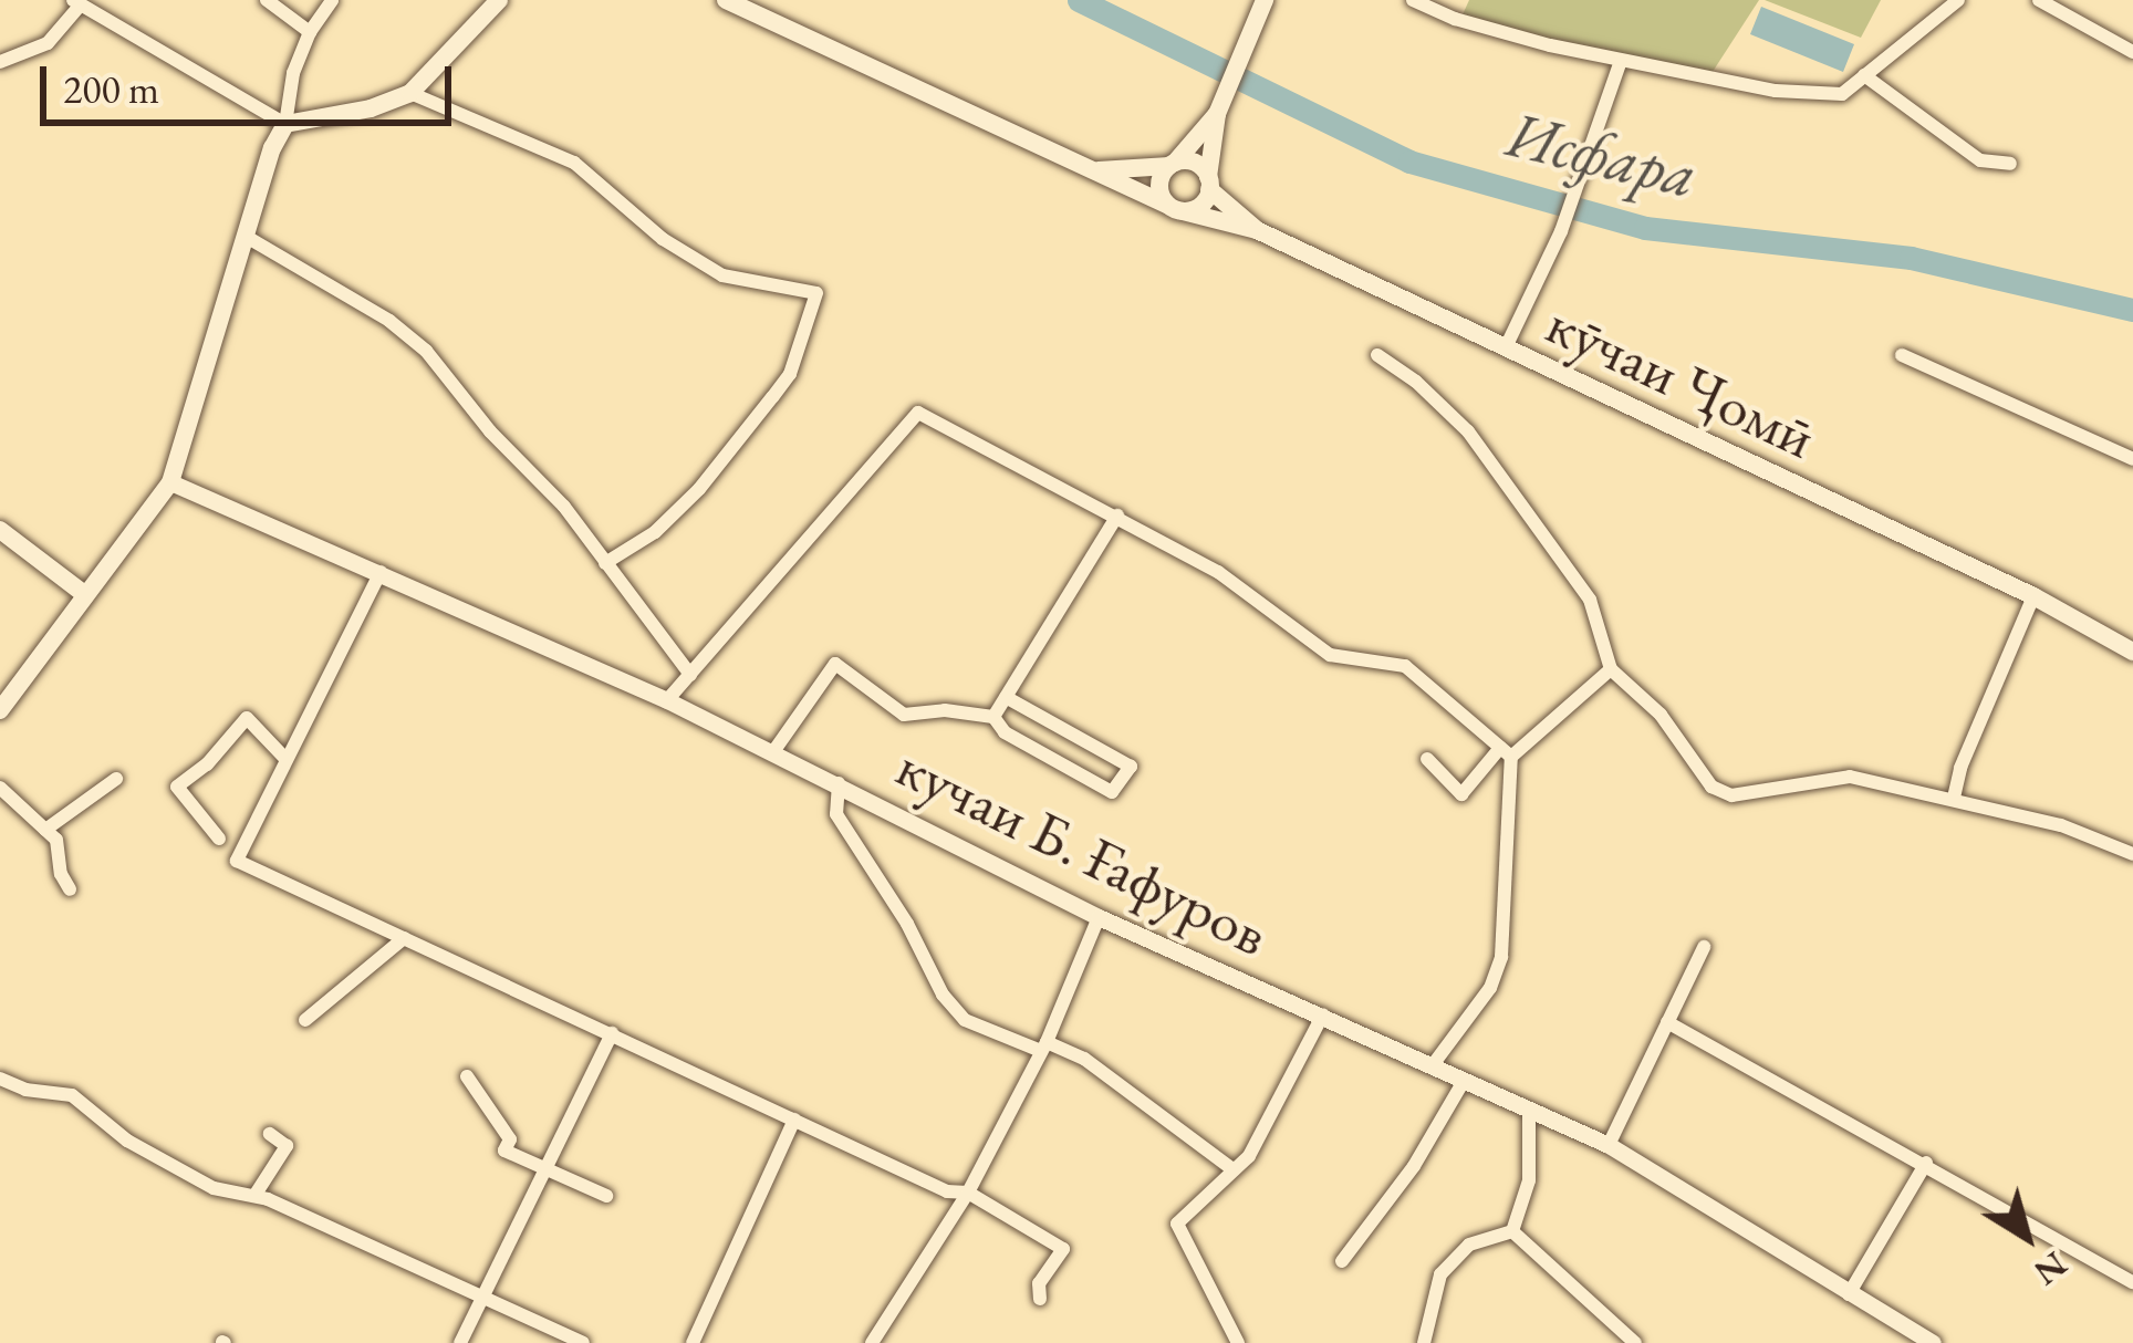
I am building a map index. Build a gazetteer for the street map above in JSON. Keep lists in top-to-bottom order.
{
  "streets": {
    "main road": ["кӯчаи Ҷомӣ"],
    "street": ["кучаи Б. Ғафуров"]
  },
  "water": ["Исфара"],
  "scale_bar": "200 m",
  "north": "bottom right"
}
